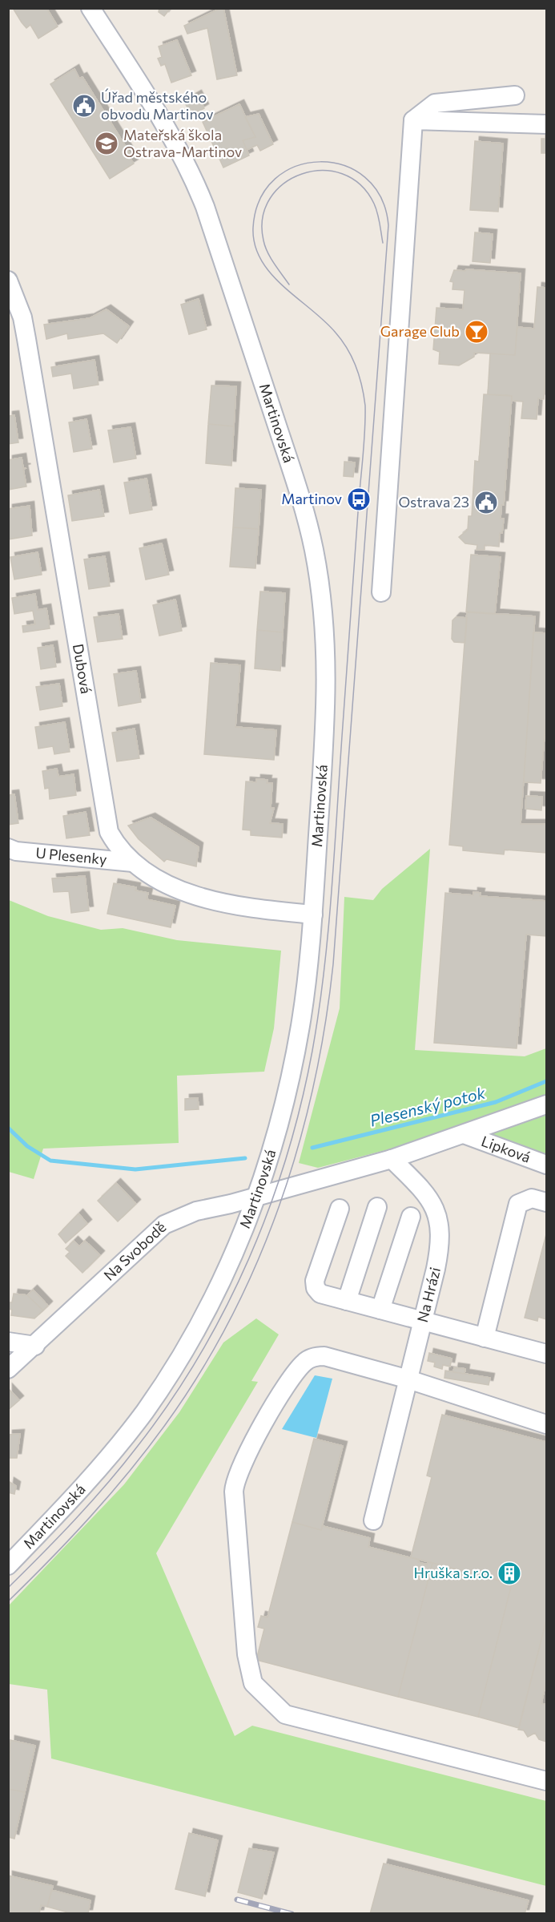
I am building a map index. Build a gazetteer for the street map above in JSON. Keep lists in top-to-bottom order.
{
  "streets": {
    "street": [
      "Martinovská",
      "Dubová",
      "U Plesenky",
      "Lipková",
      "Na Svobodě",
      "Na Hrázi"
    ]
  },
  "crossings": [
    ["Martinovská", "Dubová"],
    ["Martinovská", "Na Svobodě"],
    ["Dubová", "U Plesenky"]
  ],
  "water": ["Plesenský potok"],
  "places": {
    "public building": ["Úřad městského obvodu Martinov", "Ostrava 23"],
    "school or university": ["Mateřská škola Ostrava-Martinov"],
    "bar": ["Garage Club"],
    "bus stop": ["Martinov"],
    "building": ["Hruška s.r.o."]
  }
}
